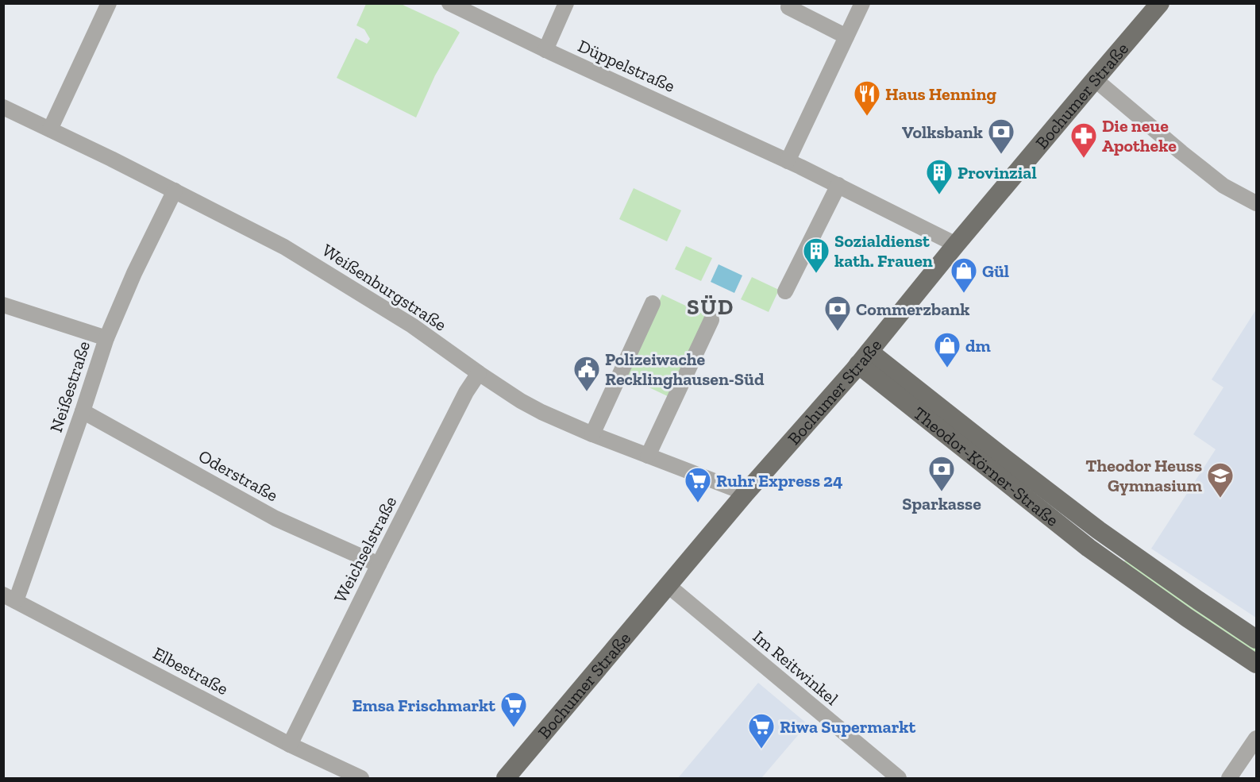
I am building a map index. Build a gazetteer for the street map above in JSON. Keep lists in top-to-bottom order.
{
  "streets": {
    "main road": ["Bochumer Straße", "Theodor-Körner-Straße"],
    "street": [
      "Düppelstraße",
      "Weißenburgstraße",
      "Neißestraße",
      "Oderstraße",
      "Weichselstraße",
      "Im Reitwinkel",
      "Elbestraße"
    ]
  },
  "crossings": [
    ["Düppelstraße", "Bochumer Straße"],
    ["Bochumer Straße", "Weißenburgstraße"],
    ["Bochumer Straße", "Theodor-Körner-Straße"],
    ["Bochumer Straße", "Im Reitwinkel"],
    ["Weißenburgstraße", "Neißestraße"],
    ["Weißenburgstraße", "Weichselstraße"],
    ["Neißestraße", "Oderstraße"],
    ["Neißestraße", "Elbestraße"],
    ["Oderstraße", "Weichselstraße"],
    ["Weichselstraße", "Elbestraße"]
  ],
  "districts": ["SÜD"],
  "places": {
    "restaurant": ["Haus Henning"],
    "bank": ["Volksbank", "Commerzbank", "Sparkasse"],
    "pharmacy": ["Die neue Apotheke"],
    "building": ["Provinzial", "Sozialdienst kath. Frauen"],
    "shop": ["Gül", "dm"],
    "public building": ["Polizeiwache Recklinghausen-Süd"],
    "school or university": ["Theodor Heuss Gymnasium"],
    "supermarket": ["Ruhr Express 24", "Emsa Frischmarkt", "Riwa Supermarkt"]
  }
}
